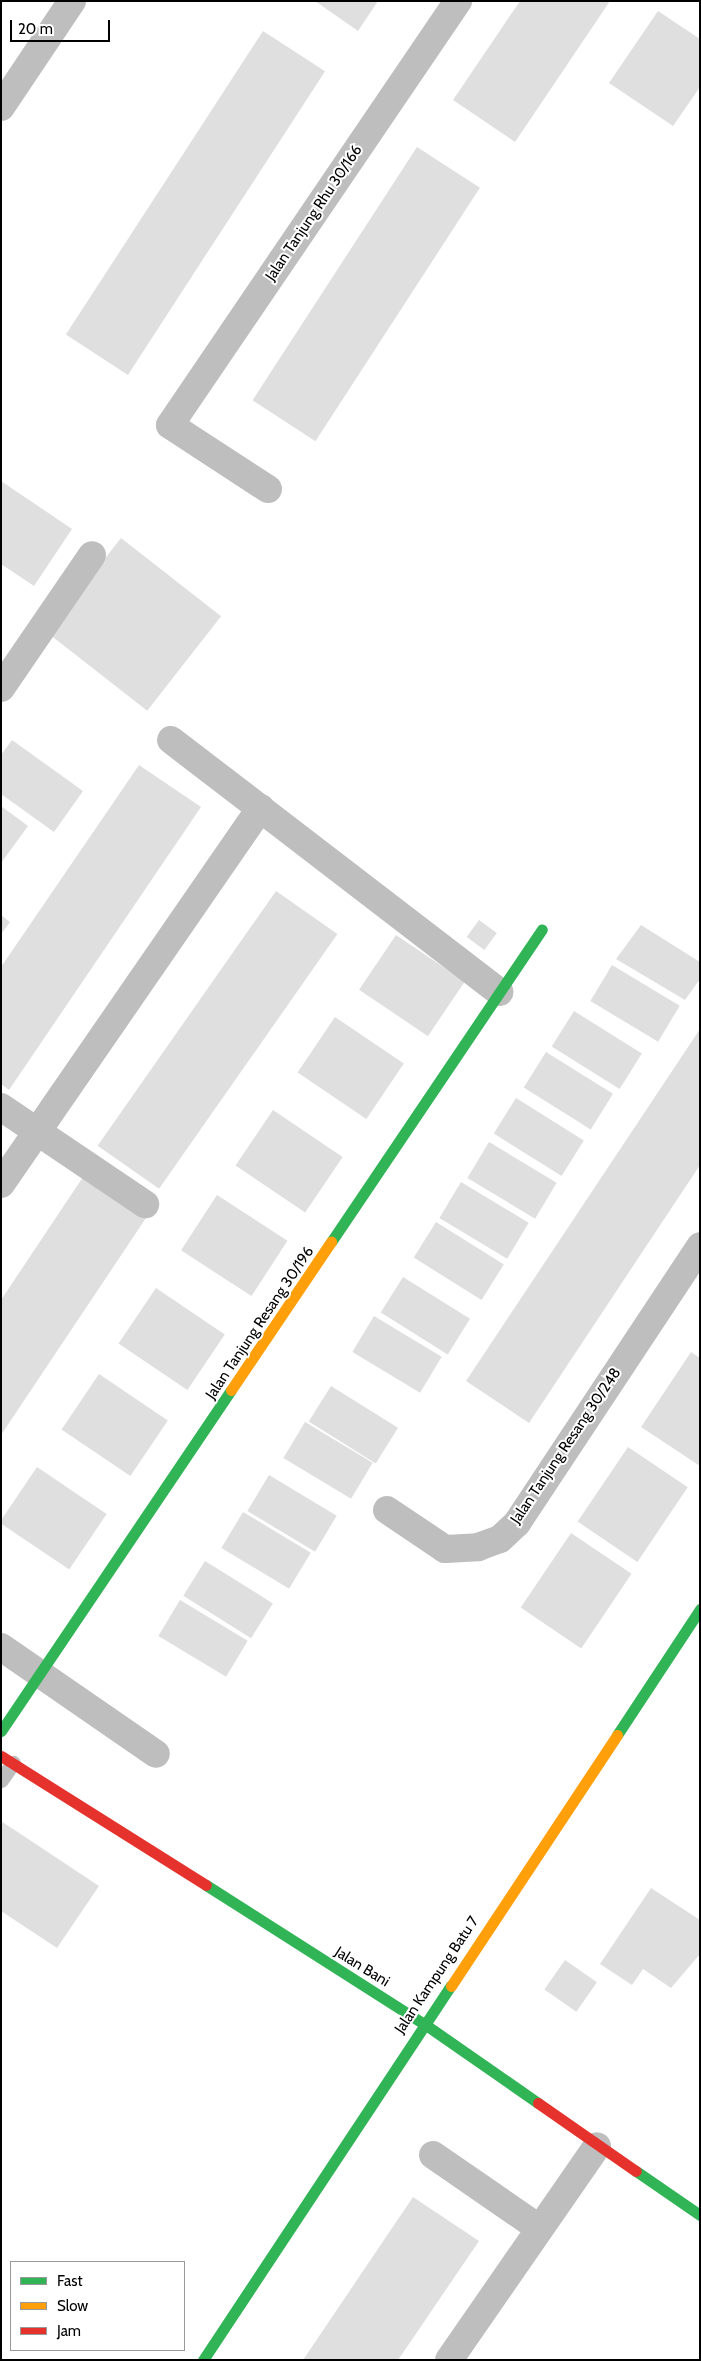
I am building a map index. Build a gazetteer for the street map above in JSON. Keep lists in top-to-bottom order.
{
  "streets": {
    "street": [
      "Jalan Tanjung Rhu 30/166",
      "Jalan Tanjung Resang 30/196",
      "Jalan Tanjung Resang 30/248",
      "Jalan Bani",
      "Jalan Kampung Batu 7"
    ]
  },
  "crossings": [
    ["Jalan Bani", "Jalan Kampung Batu 7"]
  ],
  "legend": ["Fast", "Slow", "Jam"],
  "scale_bar": "20 m"
}
